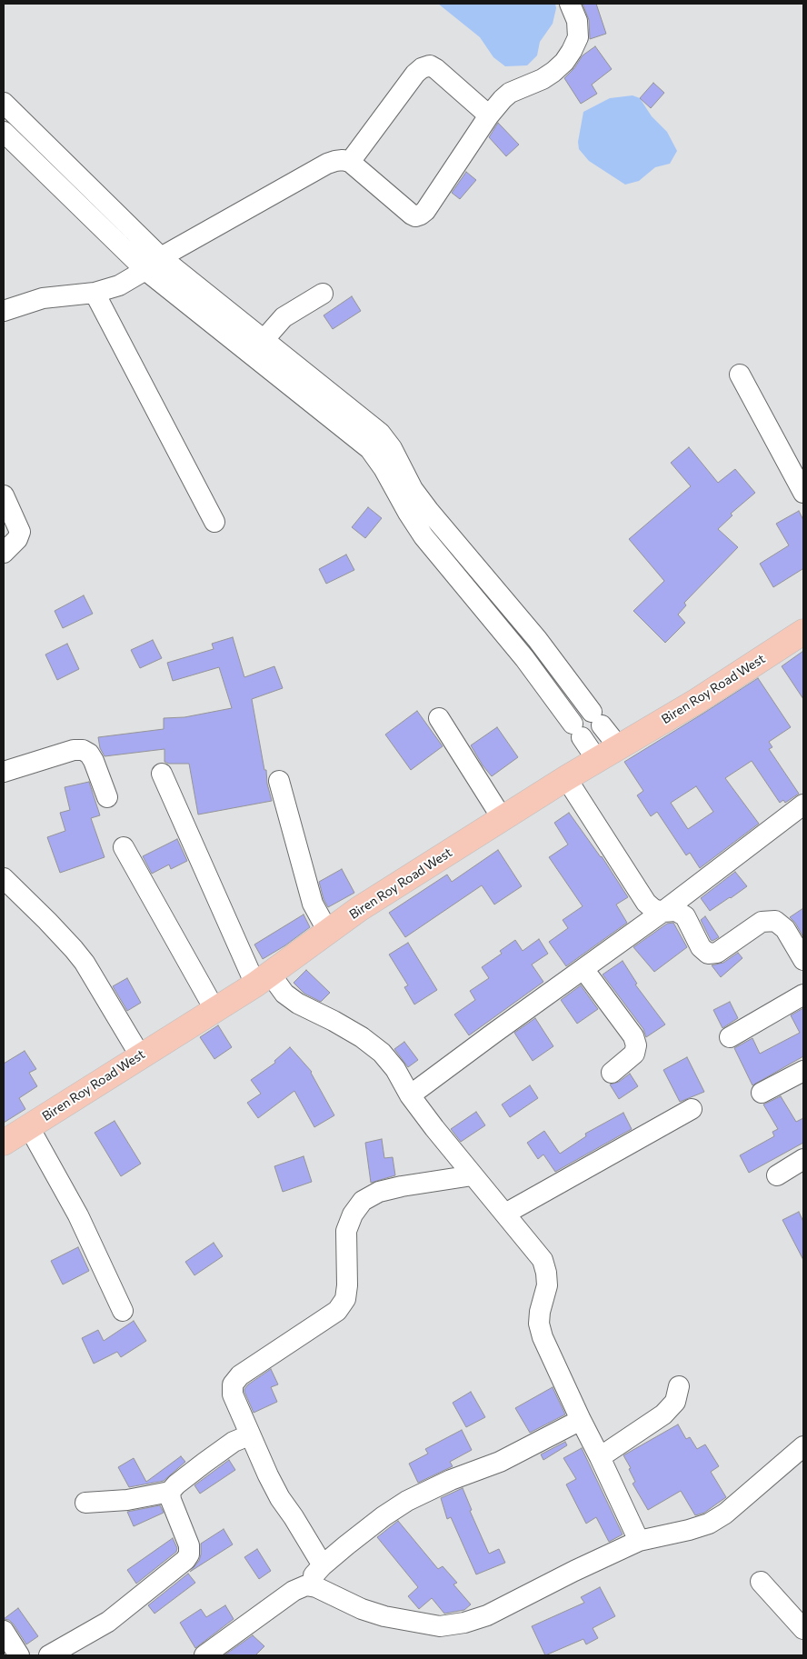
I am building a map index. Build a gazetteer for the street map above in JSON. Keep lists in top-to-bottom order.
{
  "streets": {
    "main road": ["Biren Roy Road West"]
  }
}
